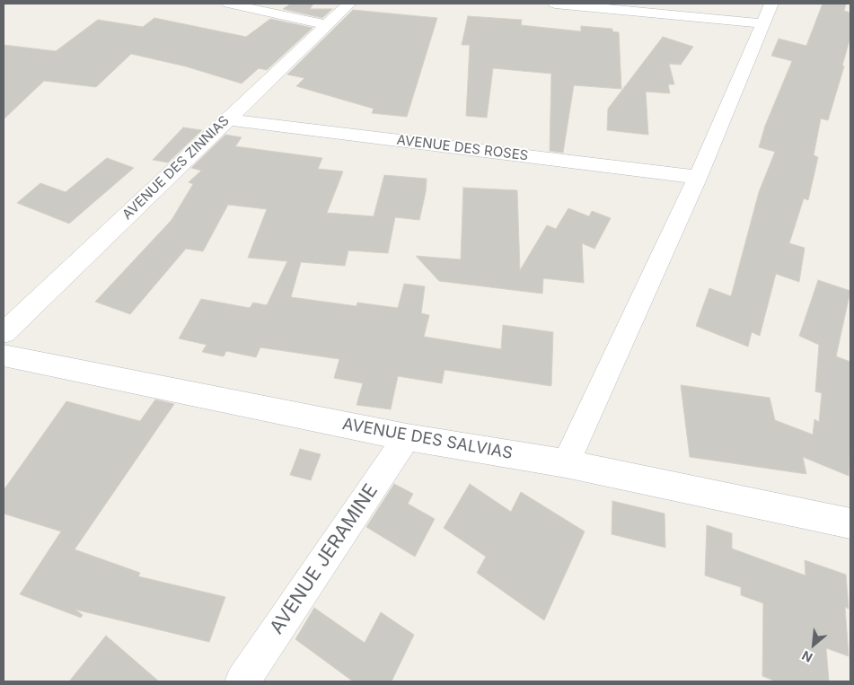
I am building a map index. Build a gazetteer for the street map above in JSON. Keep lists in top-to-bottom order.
{
  "streets": {
    "street": [
      "AVENUE DES ROSES",
      "AVENUE DES ZINNIAS",
      "AVENUE DES SALVIAS",
      "AVENUE JERAMINE"
    ]
  },
  "crossings": [
    ["AVENUE DES ROSES", "AVENUE DES ZINNIAS"],
    ["AVENUE DES SALVIAS", "AVENUE JERAMINE"]
  ],
  "north": "bottom left"
}
